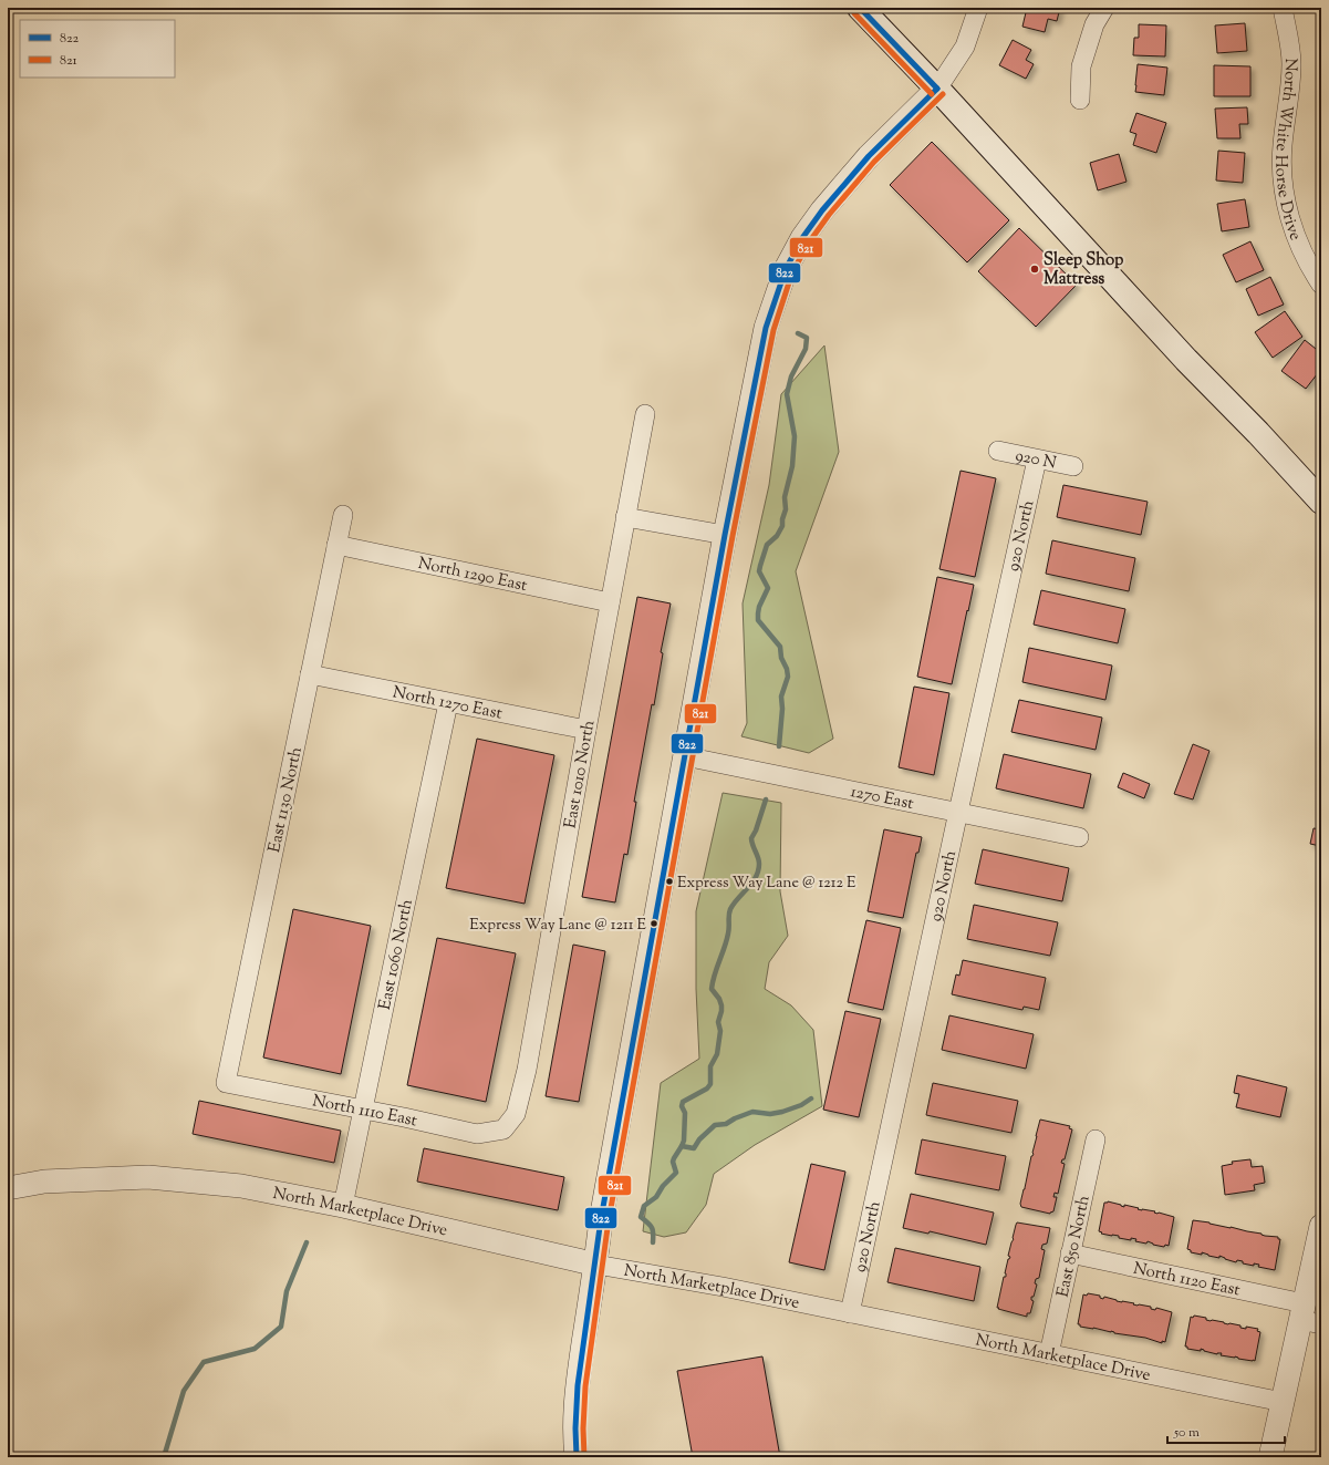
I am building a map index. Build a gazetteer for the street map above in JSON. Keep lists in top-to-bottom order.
{
  "streets": {
    "street": [
      "North White Horse Drive",
      "920 N",
      "920 North",
      "North 1290 East",
      "North 1270 East",
      "East 1010 North",
      "1270 East",
      "East 1130 North",
      "East 1060 North",
      "North 1110 East",
      "North Marketplace Drive",
      "East 850 North",
      "North 1120 East"
    ]
  },
  "crossings": [
    ["920 N", "920 North"],
    ["920 North", "1270 East"],
    ["920 North", "North Marketplace Drive"],
    ["North 1290 East", "East 1010 North"],
    ["North 1290 East", "East 1130 North"],
    ["North 1270 East", "East 1010 North"],
    ["North 1270 East", "East 1130 North"],
    ["North 1270 East", "East 1060 North"],
    ["East 1010 North", "North 1110 East"],
    ["East 1130 North", "North 1110 East"],
    ["East 1060 North", "North 1110 East"],
    ["East 1060 North", "North Marketplace Drive"],
    ["North Marketplace Drive", "East 850 North"],
    ["East 850 North", "North 1120 East"]
  ],
  "places": ["Sleep Shop Mattress", "Express Way Lane @ 1212 E", "Express Way Lane @ 1211 E"],
  "lines": ["transit line 822", "transit line 821"],
  "legend": ["822", "821"],
  "scale_bar": "50 m"
}
